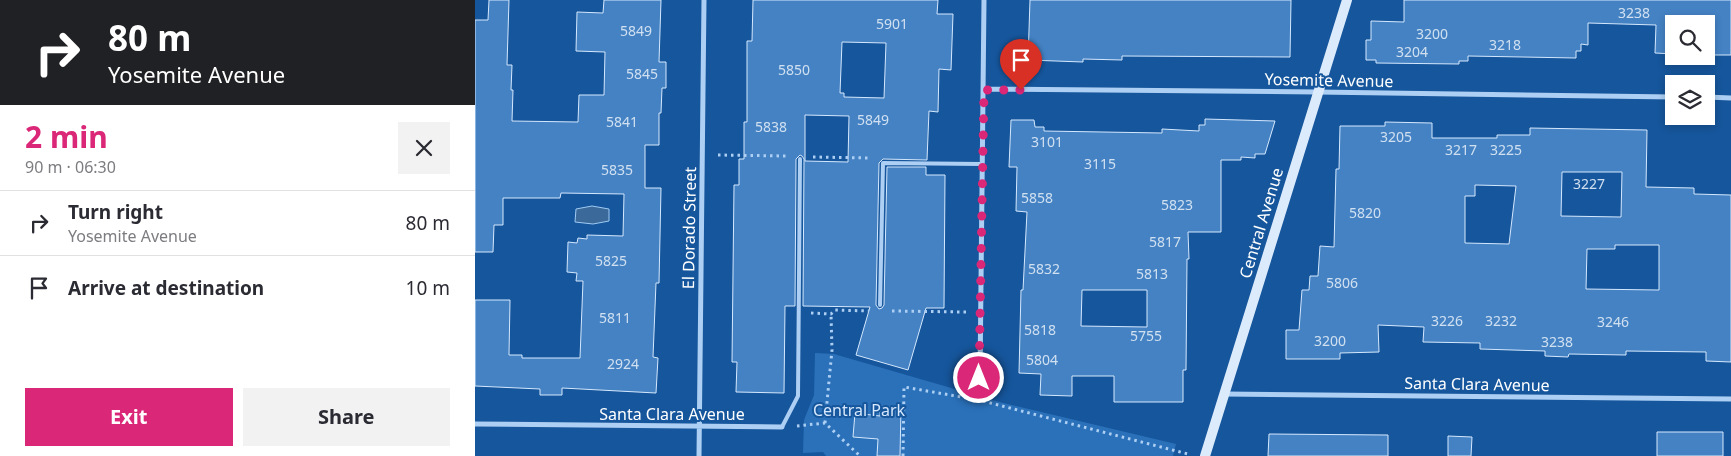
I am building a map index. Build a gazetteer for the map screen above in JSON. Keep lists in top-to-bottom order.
{
  "streets": {
    "main road": ["Central Avenue"],
    "street": ["Yosemite Avenue", "El Dorado Street", "Santa Clara Avenue"]
  },
  "crossings": [
    ["Yosemite Avenue", "Central Avenue"],
    ["Central Avenue", "Santa Clara Avenue"],
    ["El Dorado Street", "Santa Clara Avenue"]
  ],
  "parks": ["Central Park"],
  "house_numbers": [
    "3238",
    "5901",
    "5849",
    "3200",
    "3218",
    "3204",
    "5850",
    "5845",
    "5849",
    "5841",
    "5838",
    "3205",
    "3101",
    "3217",
    "3225",
    "3115",
    "5835",
    "3227",
    "5858",
    "5823",
    "5820",
    "5817",
    "5825",
    "5832",
    "5813",
    "5806",
    "5811",
    "3226",
    "3232",
    "3246",
    "5818",
    "5755",
    "3200",
    "3238",
    "5804",
    "2924"
  ],
  "page": {
    "turn": ["80 m", "Yosemite Avenue"],
    "heading": ["2 min", "90 m · 06:30"],
    "list": [
      {
        "name": "Turn right",
        "note": "Yosemite Avenue",
        "value": "80 m"
      },
      {
        "name": "Arrive at destination",
        "value": "10 m"
      }
    ],
    "buttons": ["Exit", "Share"]
  }
}
